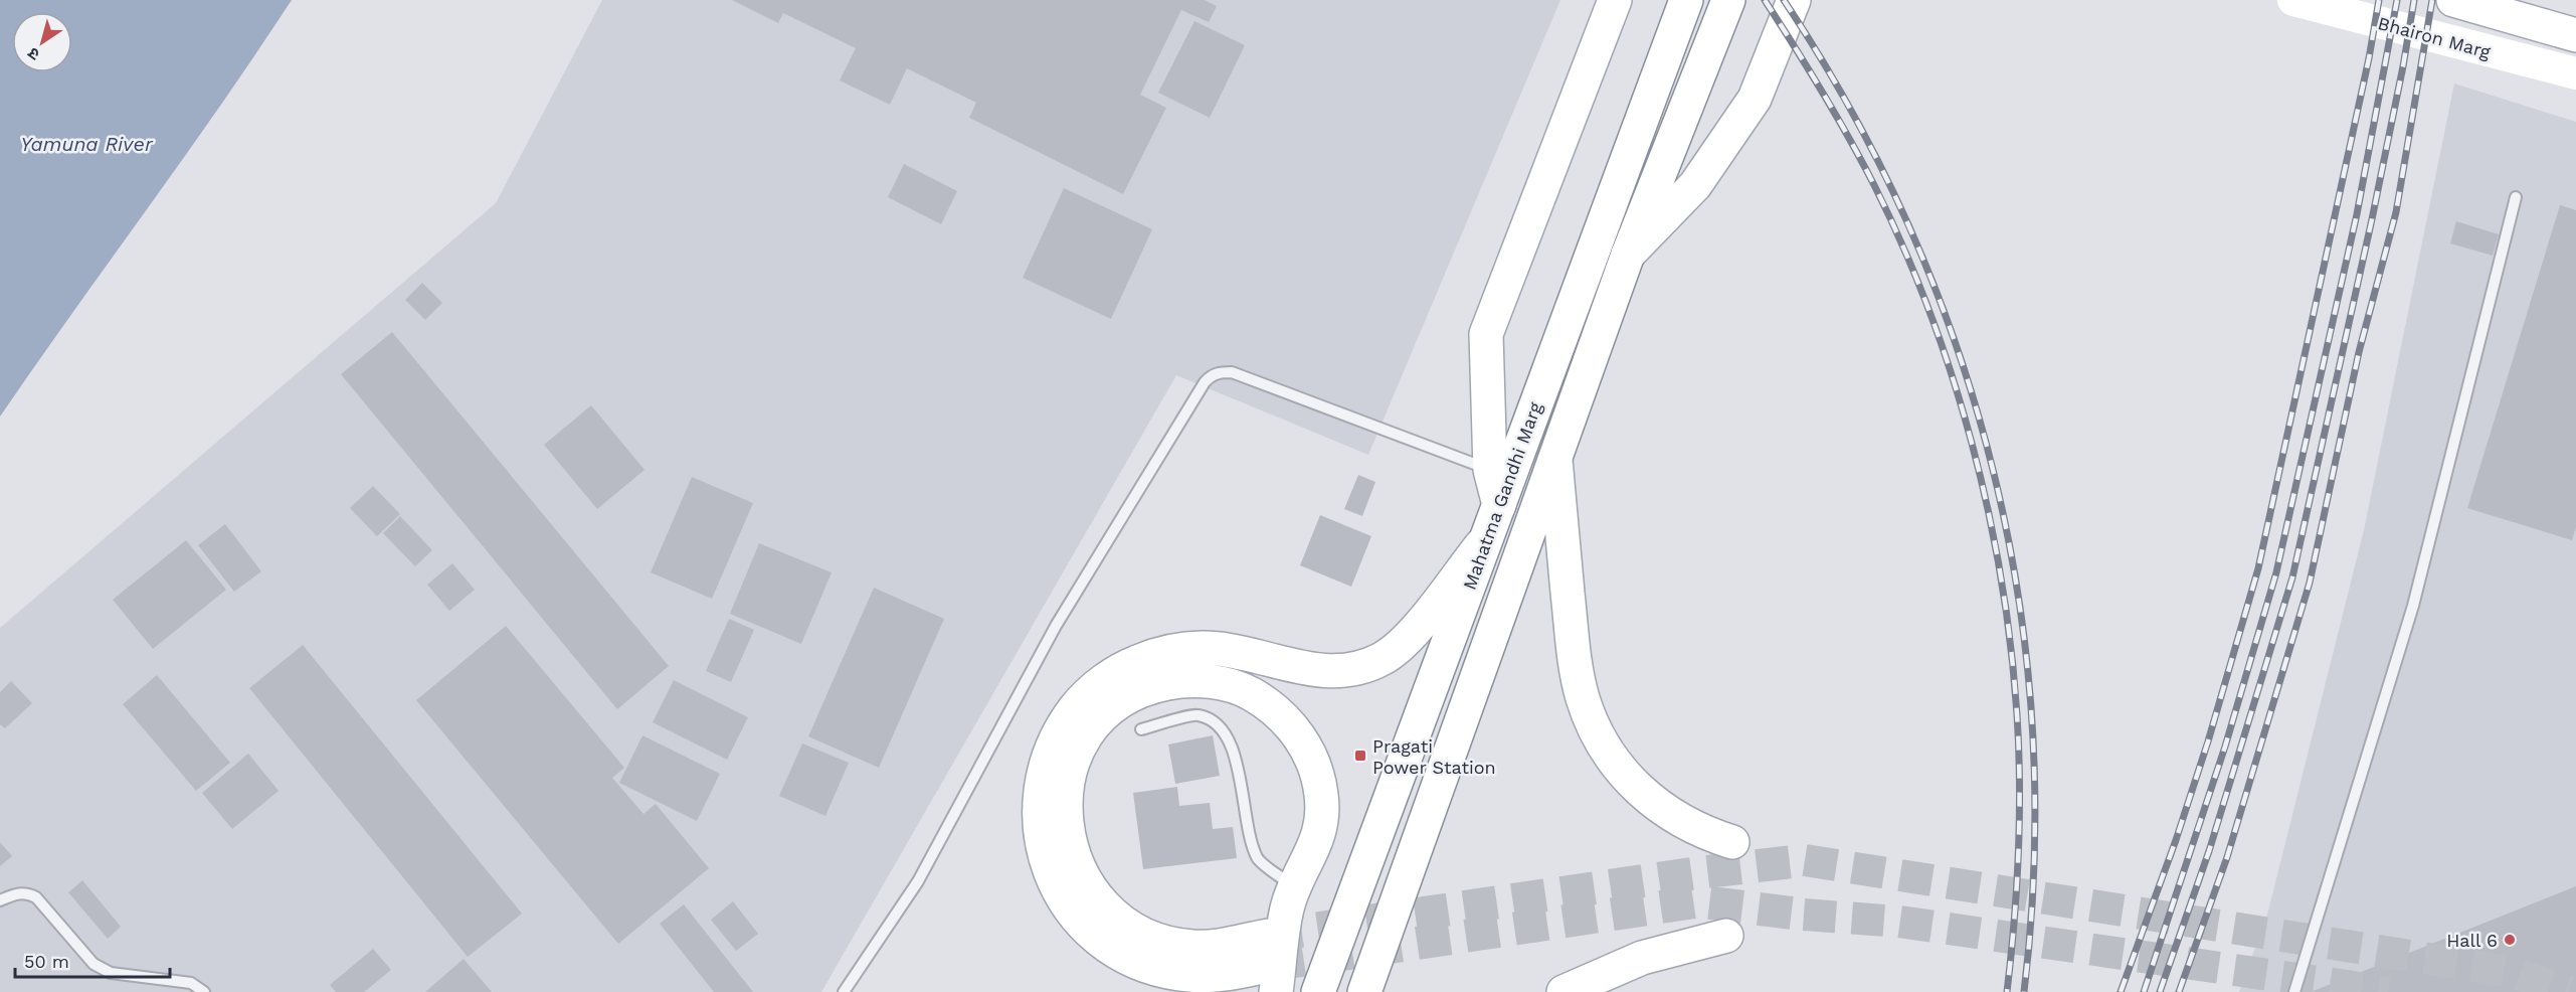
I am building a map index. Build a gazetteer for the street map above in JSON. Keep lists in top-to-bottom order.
{
  "streets": {
    "main road": ["Bhairon Marg", "Mahatma Gandhi Marg"]
  },
  "water": ["Yamuna River"],
  "places": {
    "transit": ["Pragati Power Station"],
    "other": ["Hall 6"]
  },
  "scale_bar": "50 m",
  "north": "bottom left"
}
